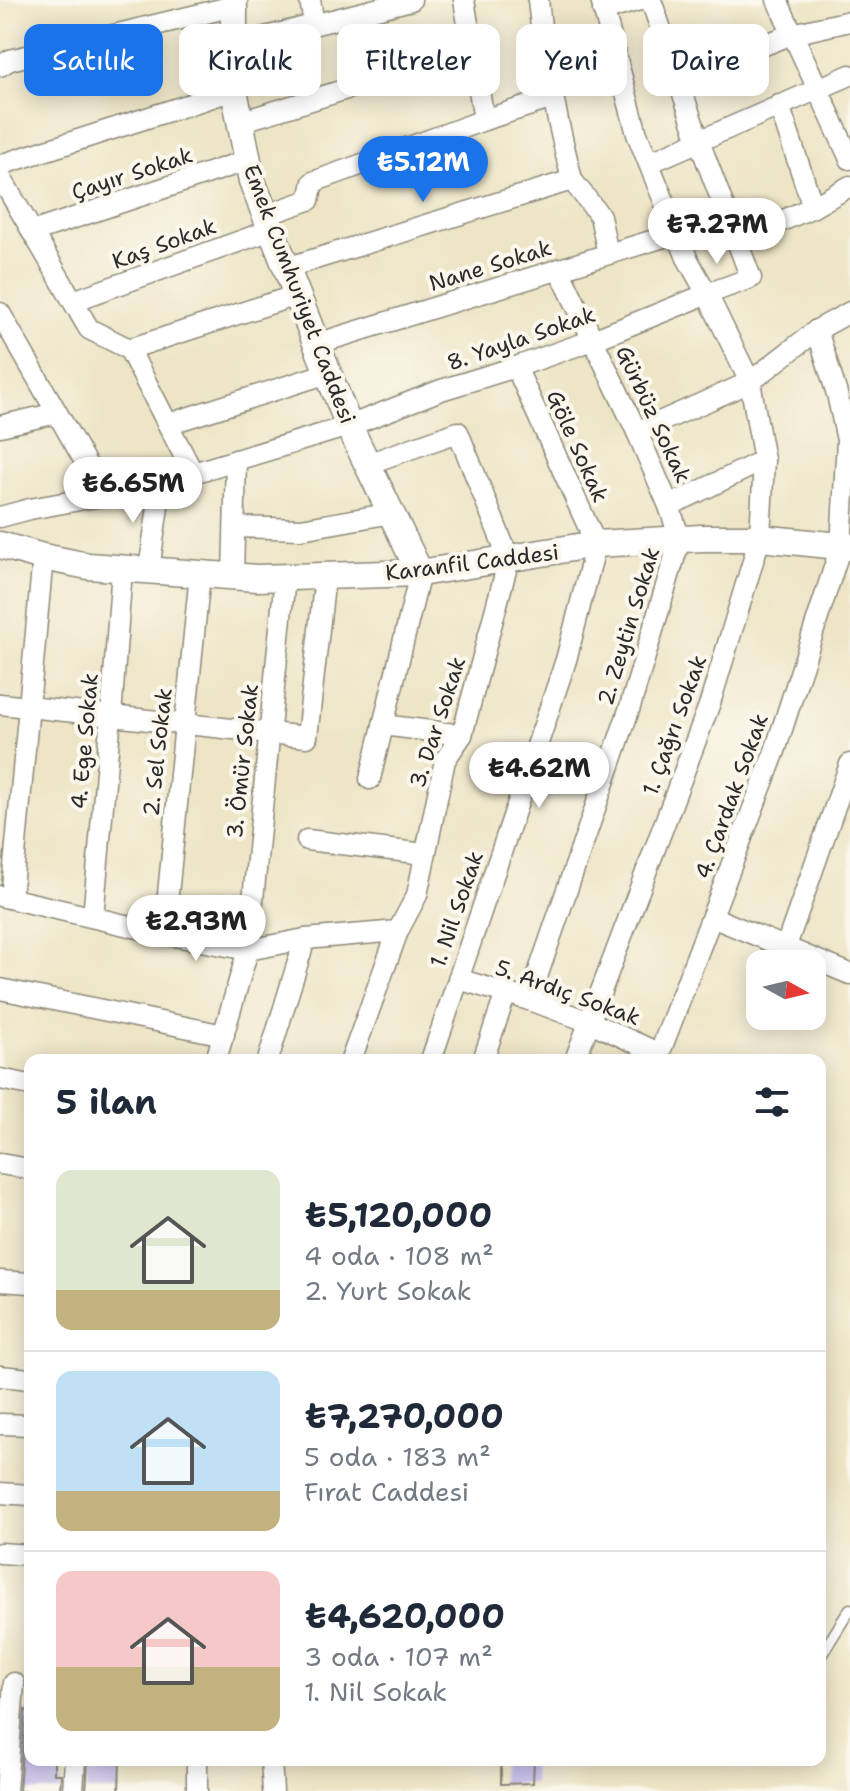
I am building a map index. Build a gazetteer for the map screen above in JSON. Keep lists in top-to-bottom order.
{
  "streets": {
    "street": [
      "Çayır Sokak",
      "Kaş Sokak",
      "Nane Sokak",
      "Emek Cumhuriyet Caddesi",
      "8. Yayla Sokak",
      "Gürbüz Sokak",
      "Göle Sokak",
      "Karanfil Caddesi",
      "2. Zeytin Sokak",
      "3. Dar Sokak",
      "1. Çağrı Sokak",
      "4. Ege Sokak",
      "2. Sel Sokak",
      "3. Ömür Sokak",
      "4. Çardak Sokak",
      "1. Nil Sokak",
      "5. Ardıç Sokak"
    ]
  },
  "crossings": [
    ["Çayır Sokak", "Emek Cumhuriyet Caddesi"],
    ["Kaş Sokak", "Emek Cumhuriyet Caddesi"],
    ["Nane Sokak", "Emek Cumhuriyet Caddesi"],
    ["Nane Sokak", "Gürbüz Sokak"],
    ["Nane Sokak", "1. Çağrı Sokak"],
    ["Emek Cumhuriyet Caddesi", "8. Yayla Sokak"],
    ["Emek Cumhuriyet Caddesi", "Karanfil Caddesi"],
    ["8. Yayla Sokak", "Gürbüz Sokak"],
    ["8. Yayla Sokak", "Göle Sokak"],
    ["8. Yayla Sokak", "1. Çağrı Sokak"],
    ["Gürbüz Sokak", "Karanfil Caddesi"],
    ["Gürbüz Sokak", "2. Zeytin Sokak"],
    ["Göle Sokak", "Karanfil Caddesi"],
    ["Göle Sokak", "1. Nil Sokak"],
    ["Karanfil Caddesi", "2. Zeytin Sokak"],
    ["Karanfil Caddesi", "3. Dar Sokak"],
    ["Karanfil Caddesi", "1. Çağrı Sokak"],
    ["Karanfil Caddesi", "4. Ege Sokak"],
    ["Karanfil Caddesi", "2. Sel Sokak"],
    ["Karanfil Caddesi", "3. Ömür Sokak"],
    ["Karanfil Caddesi", "4. Çardak Sokak"],
    ["Karanfil Caddesi", "1. Nil Sokak"],
    ["2. Zeytin Sokak", "5. Ardıç Sokak"],
    ["1. Çağrı Sokak", "5. Ardıç Sokak"],
    ["1. Nil Sokak", "5. Ardıç Sokak"]
  ],
  "north": "right",
  "page": {
    "chip": [
      "Satılık",
      "Kiralık",
      "Filtreler",
      "Yeni",
      "Daire"
    ],
    "price": [
      "₺5.12M",
      "₺7.27M",
      "₺6.65M",
      "₺4.62M",
      "₺2.93M"
    ],
    "heading": "5 ilan",
    "list": [
      {
        "name": "₺5,120,000",
        "note": "4 oda · 108 m² · 2. Yurt Sokak"
      },
      {
        "name": "₺7,270,000",
        "note": "5 oda · 183 m² · Fırat Caddesi"
      },
      {
        "name": "₺4,620,000",
        "note": "3 oda · 107 m² · 1. Nil Sokak"
      }
    ]
  }
}
